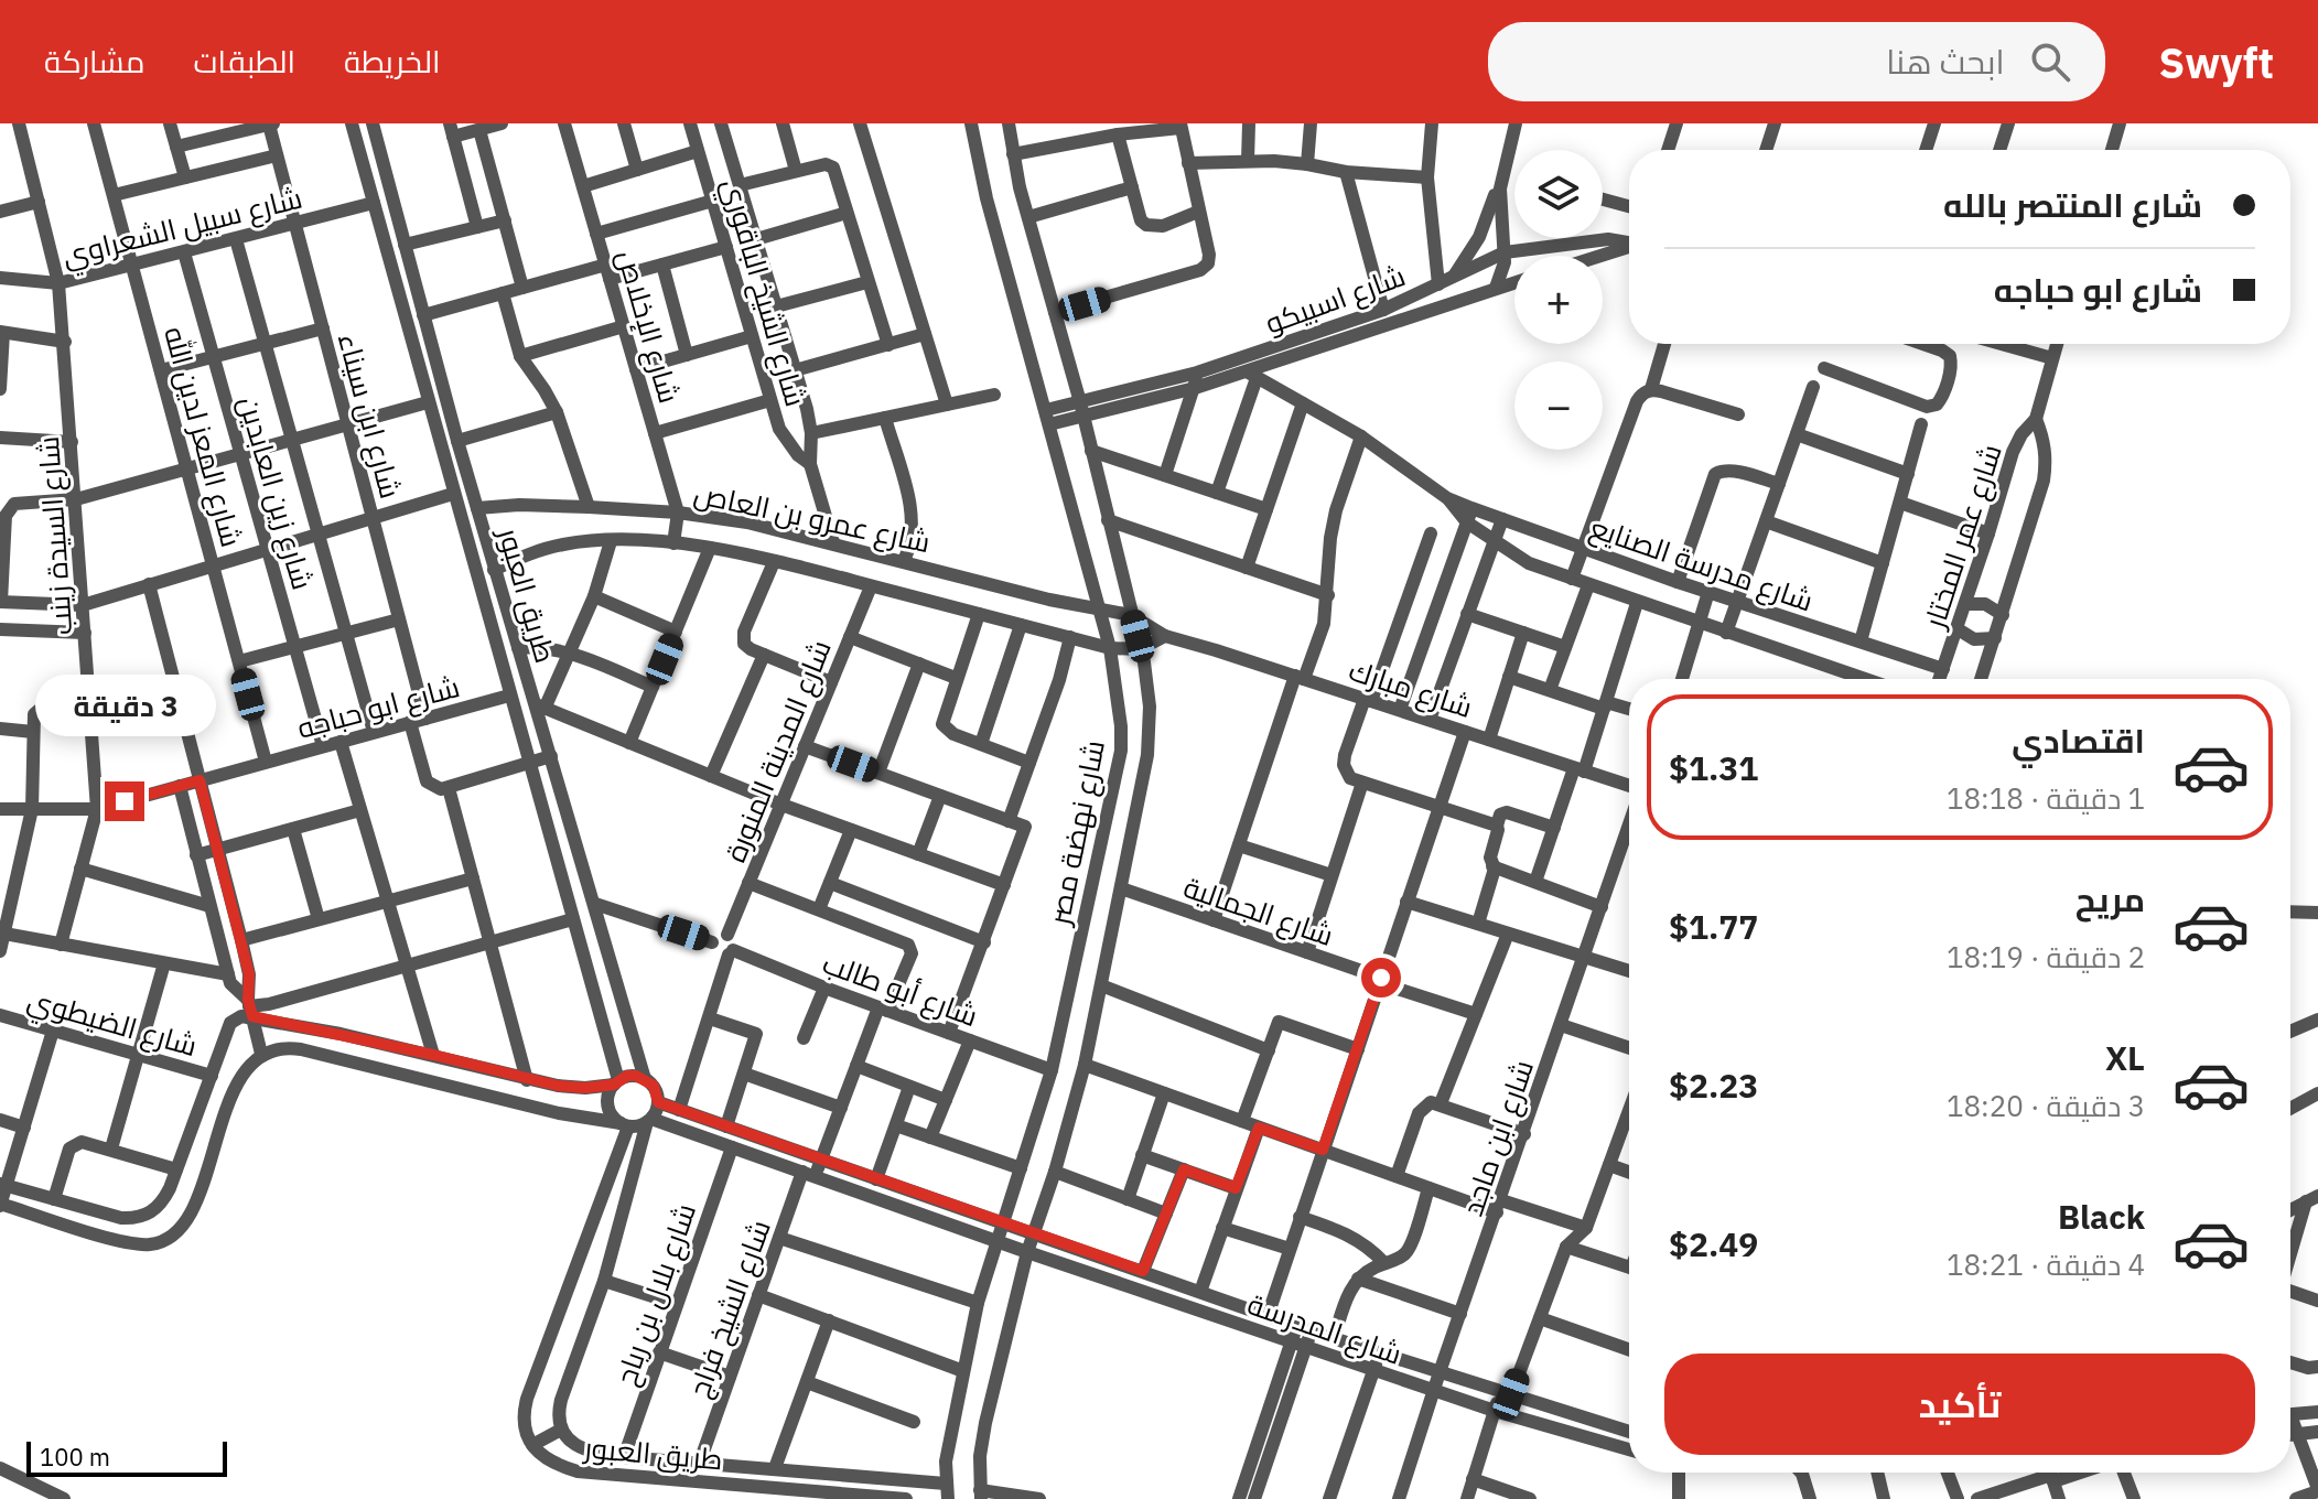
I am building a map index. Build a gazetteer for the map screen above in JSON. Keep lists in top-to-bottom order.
{
  "streets": {
    "street": [
      "شارع سبيل الشعراوي",
      "شارع الشيخ الباقوري",
      "شارع اسبيكو",
      "شارع الإخلاص",
      "شارع ابن سيناء",
      "شارع المعز لدين الله",
      "شارع زين العابدين",
      "شارع عمرو بن العاص",
      "شارع السيدة زينب",
      "شارع عمر المختار",
      "شارع مدرسة الصنايع",
      "طريق العبور",
      "شارع مبارك",
      "شارع ابو حباجه",
      "شارع المدينة المنورة",
      "شارع نهضة مصر",
      "شارع الجمالية",
      "شارع أبو طالب",
      "شارع الضيطوي",
      "شارع ابن ماجد",
      "شارع بلال بن رباح",
      "شارع الشيخ فراج",
      "شارع المدرسة"
    ]
  },
  "crossings": [
    ["شارع سبيل الشعراوي", "شارع ابن سيناء"],
    ["شارع سبيل الشعراوي", "شارع المعز لدين الله"],
    ["شارع سبيل الشعراوي", "شارع زين العابدين"],
    ["شارع سبيل الشعراوي", "شارع السيدة زينب"],
    ["شارع سبيل الشعراوي", "طريق العبور"],
    ["شارع الشيخ الباقوري", "شارع عمرو بن العاص"],
    ["شارع اسبيكو", "شارع مدرسة الصنايع"],
    ["شارع اسبيكو", "شارع نهضة مصر"],
    ["شارع الإخلاص", "شارع عمرو بن العاص"],
    ["شارع ابن سيناء", "شارع ابو حباجه"],
    ["شارع المعز لدين الله", "شارع ابو حباجه"],
    ["شارع زين العابدين", "شارع ابو حباجه"],
    ["شارع عمرو بن العاص", "طريق العبور"],
    ["شارع عمرو بن العاص", "شارع مبارك"],
    ["شارع عمرو بن العاص", "شارع المدينة المنورة"],
    ["شارع عمرو بن العاص", "شارع نهضة مصر"],
    ["شارع السيدة زينب", "شارع ابو حباجه"],
    ["شارع عمر المختار", "شارع مدرسة الصنايع"],
    ["طريق العبور", "شارع ابو حباجه"],
    ["طريق العبور", "شارع نهضة مصر"],
    ["طريق العبور", "شارع بلال بن رباح"],
    ["طريق العبور", "شارع الشيخ فراج"],
    ["طريق العبور", "شارع المدرسة"],
    ["شارع مبارك", "شارع نهضة مصر"],
    ["شارع المدينة المنورة", "شارع أبو طالب"],
    ["شارع نهضة مصر", "شارع الجمالية"],
    ["شارع نهضة مصر", "شارع أبو طالب"],
    ["شارع نهضة مصر", "شارع المدرسة"],
    ["شارع أبو طالب", "شارع الشيخ فراج"],
    ["شارع ابن ماجد", "شارع المدرسة"],
    ["شارع بلال بن رباح", "شارع المدرسة"],
    ["شارع الشيخ فراج", "شارع المدرسة"]
  ],
  "scale_bar": "100 m",
  "page": {
    "header": "Swyft",
    "search": "ابحث هنا",
    "nav": ["الخريطة", "الطبقات", "مشاركة"],
    "map_buttons": ["+", "−"],
    "banner": ["شارع المنتصر بالله", "شارع ابو حباجه"],
    "bubble": "3 دقيقة",
    "list": [
      {
        "name": "اقتصادي",
        "note": "1 دقيقة · 18:18",
        "value": "$1.31"
      },
      {
        "name": "مريح",
        "note": "2 دقيقة · 18:19",
        "value": "$1.77"
      },
      {
        "name": "XL",
        "note": "3 دقيقة · 18:20",
        "value": "$2.23"
      },
      {
        "name": "Black",
        "note": "4 دقيقة · 18:21",
        "value": "$2.49"
      }
    ],
    "buttons": "تأكيد",
    "scale": "100 m"
  }
}
